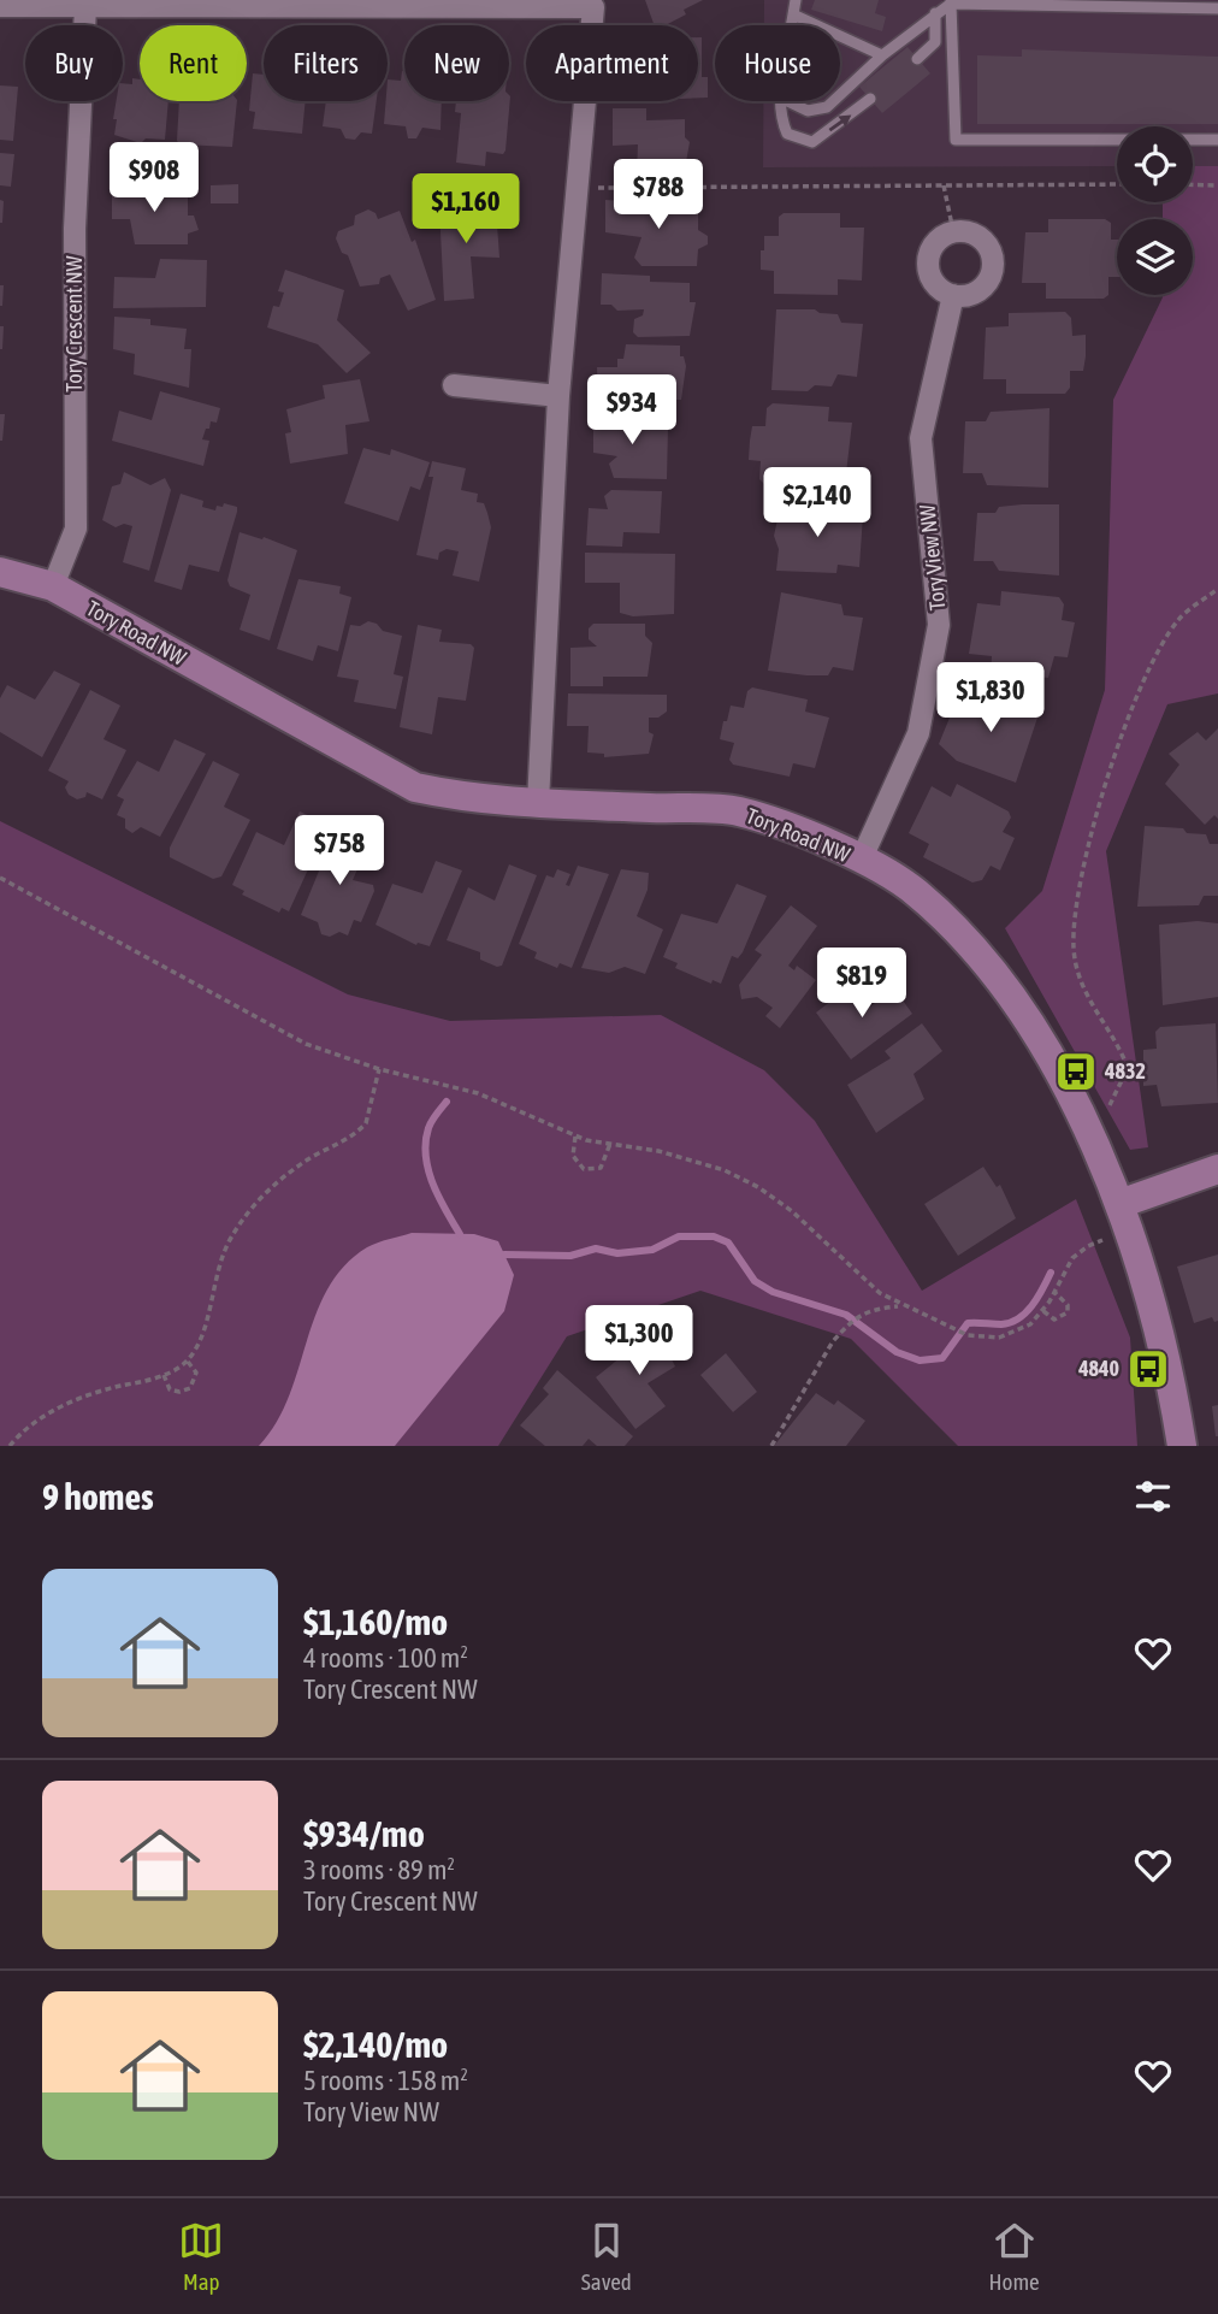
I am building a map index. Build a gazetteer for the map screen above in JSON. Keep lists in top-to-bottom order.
{
  "streets": {
    "street": ["Tory Crescent NW", "Tory View NW", "Tory Road NW"]
  },
  "crossings": [
    ["Tory Crescent NW", "Tory Road NW"],
    ["Tory View NW", "Tory Road NW"]
  ],
  "places": {
    "bus stop": ["4832", "4840"]
  },
  "page": {
    "chip": [
      "Buy",
      "Rent",
      "Filters",
      "New",
      "Apartment",
      "House"
    ],
    "price": [
      "$908",
      "$788",
      "$1,160",
      "$934",
      "$2,140",
      "$1,830",
      "$758",
      "$819",
      "$1,300"
    ],
    "heading": "9 homes",
    "list": [
      {
        "name": "$1,160/mo",
        "note": "4 rooms · 100 m² · Tory Crescent NW"
      },
      {
        "name": "$934/mo",
        "note": "3 rooms · 89 m² · Tory Crescent NW"
      },
      {
        "name": "$2,140/mo",
        "note": "5 rooms · 158 m² · Tory View NW"
      }
    ],
    "tabs": ["Map", "Saved", "Home"]
  }
}
